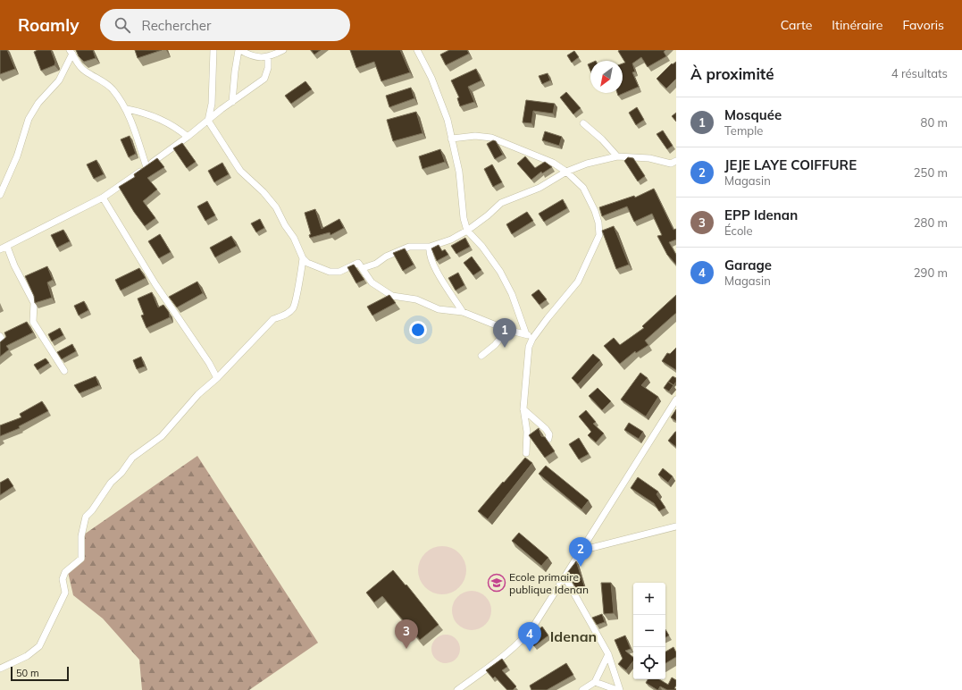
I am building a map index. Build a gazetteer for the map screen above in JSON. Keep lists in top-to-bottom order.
{
  "districts": ["Idenan"],
  "places": {
    "school or university": ["Ecole primaire publique Idenan"]
  },
  "scale_bar": "50 m",
  "north": "bottom left",
  "page": {
    "header": "Roamly",
    "search": "Rechercher",
    "nav": ["Carte", "Itinéraire", "Favoris"],
    "heading": ["À proximité", "4 résultats"],
    "list": [
      {
        "mark": "1",
        "name": "Mosquée",
        "note": "Temple",
        "value": "80 m"
      },
      {
        "mark": "2",
        "name": "JEJE LAYE COIFFURE",
        "note": "Magasin",
        "value": "250 m"
      },
      {
        "mark": "3",
        "name": "EPP Idenan",
        "note": "École",
        "value": "280 m"
      },
      {
        "mark": "4",
        "name": "Garage",
        "note": "Magasin",
        "value": "290 m"
      }
    ],
    "pins": [
      "1",
      "2",
      "3",
      "4"
    ],
    "map_buttons": ["+", "−"],
    "scale": "50 m"
  }
}
